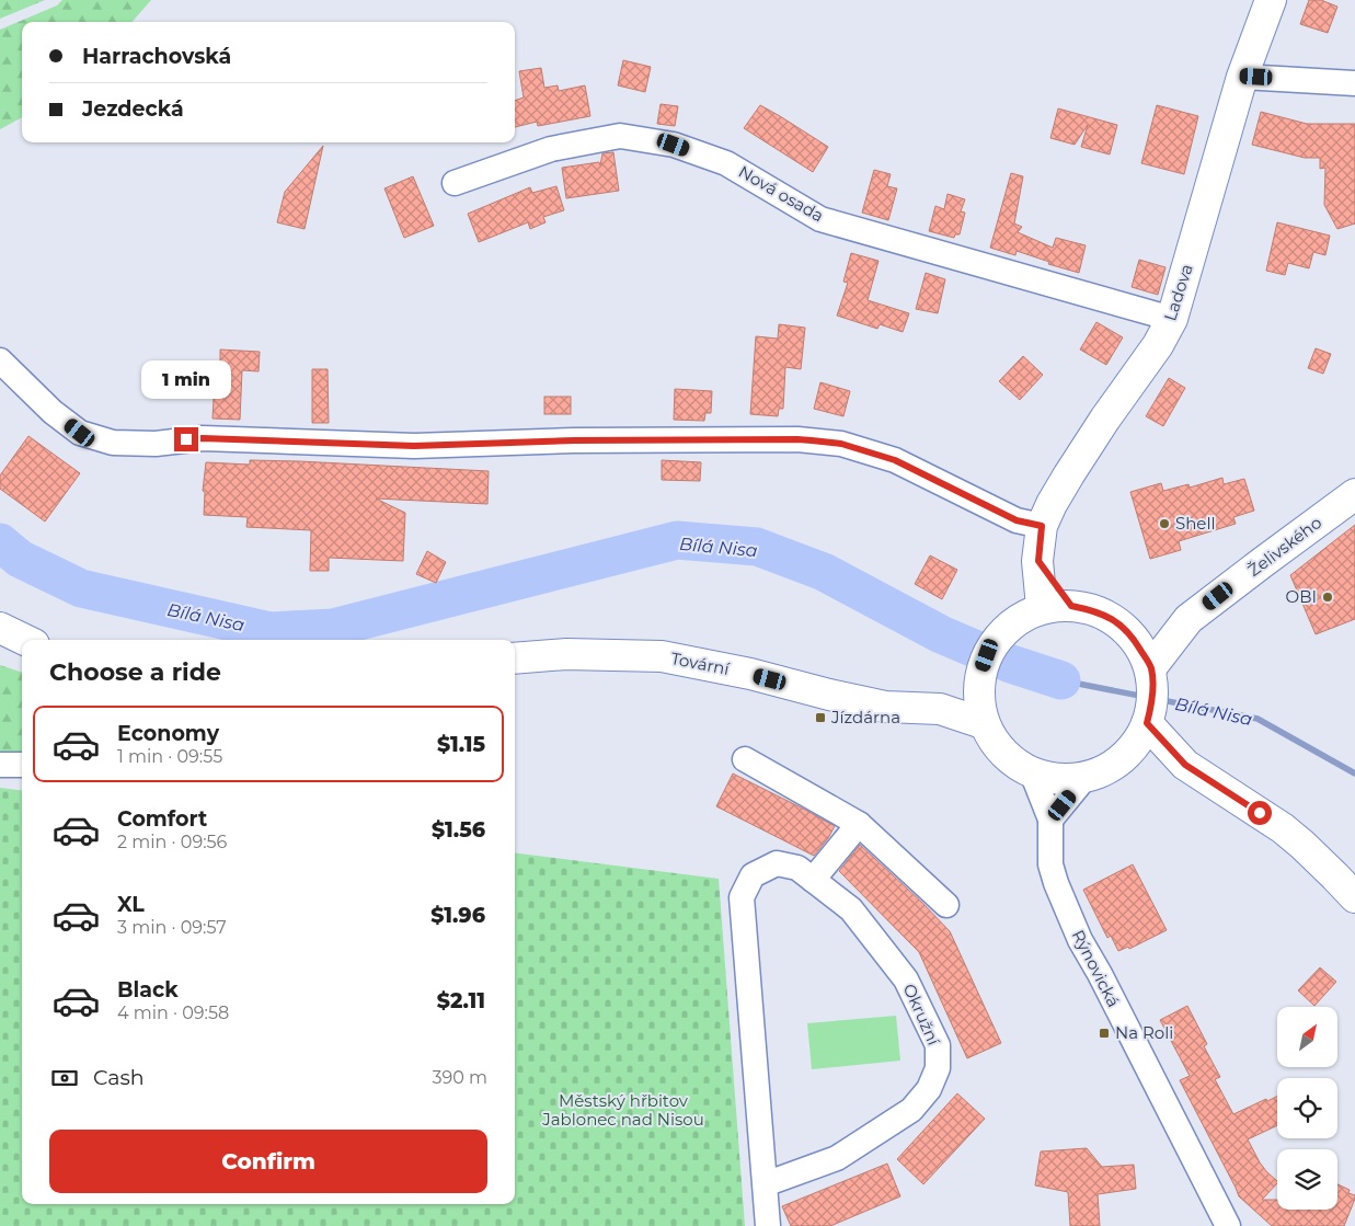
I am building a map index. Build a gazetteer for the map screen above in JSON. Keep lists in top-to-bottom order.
{
  "streets": {
    "street": [
      "Nová osada",
      "Ladova",
      "Želivského",
      "Tovární",
      "Rýnovická",
      "Okružní"
    ]
  },
  "crossings": [
    ["Nová osada", "Ladova"],
    ["Ladova", "Želivského"],
    ["Ladova", "Tovární"],
    ["Ladova", "Rýnovická"],
    ["Želivského", "Tovární"],
    ["Želivského", "Rýnovická"],
    ["Tovární", "Rýnovická"]
  ],
  "water": ["Bílá Nisa"],
  "parks": ["Městský hřbitov Jablonec nad Nisou"],
  "places": {
    "other": ["Shell", "OBI"],
    "transit": ["Jízdárna", "Na Roli"]
  },
  "north": "top right",
  "page": {
    "banner": ["Harrachovská", "Jezdecká"],
    "bubble": "1 min",
    "heading": "Choose a ride",
    "list": [
      {
        "name": "Economy",
        "note": "1 min · 09:55",
        "value": "$1.15"
      },
      {
        "name": "Comfort",
        "note": "2 min · 09:56",
        "value": "$1.56"
      },
      {
        "name": "XL",
        "note": "3 min · 09:57",
        "value": "$1.96"
      },
      {
        "name": "Black",
        "note": "4 min · 09:58",
        "value": "$2.11"
      }
    ],
    "pay": ["Cash", "390 m"],
    "buttons": "Confirm"
  }
}
